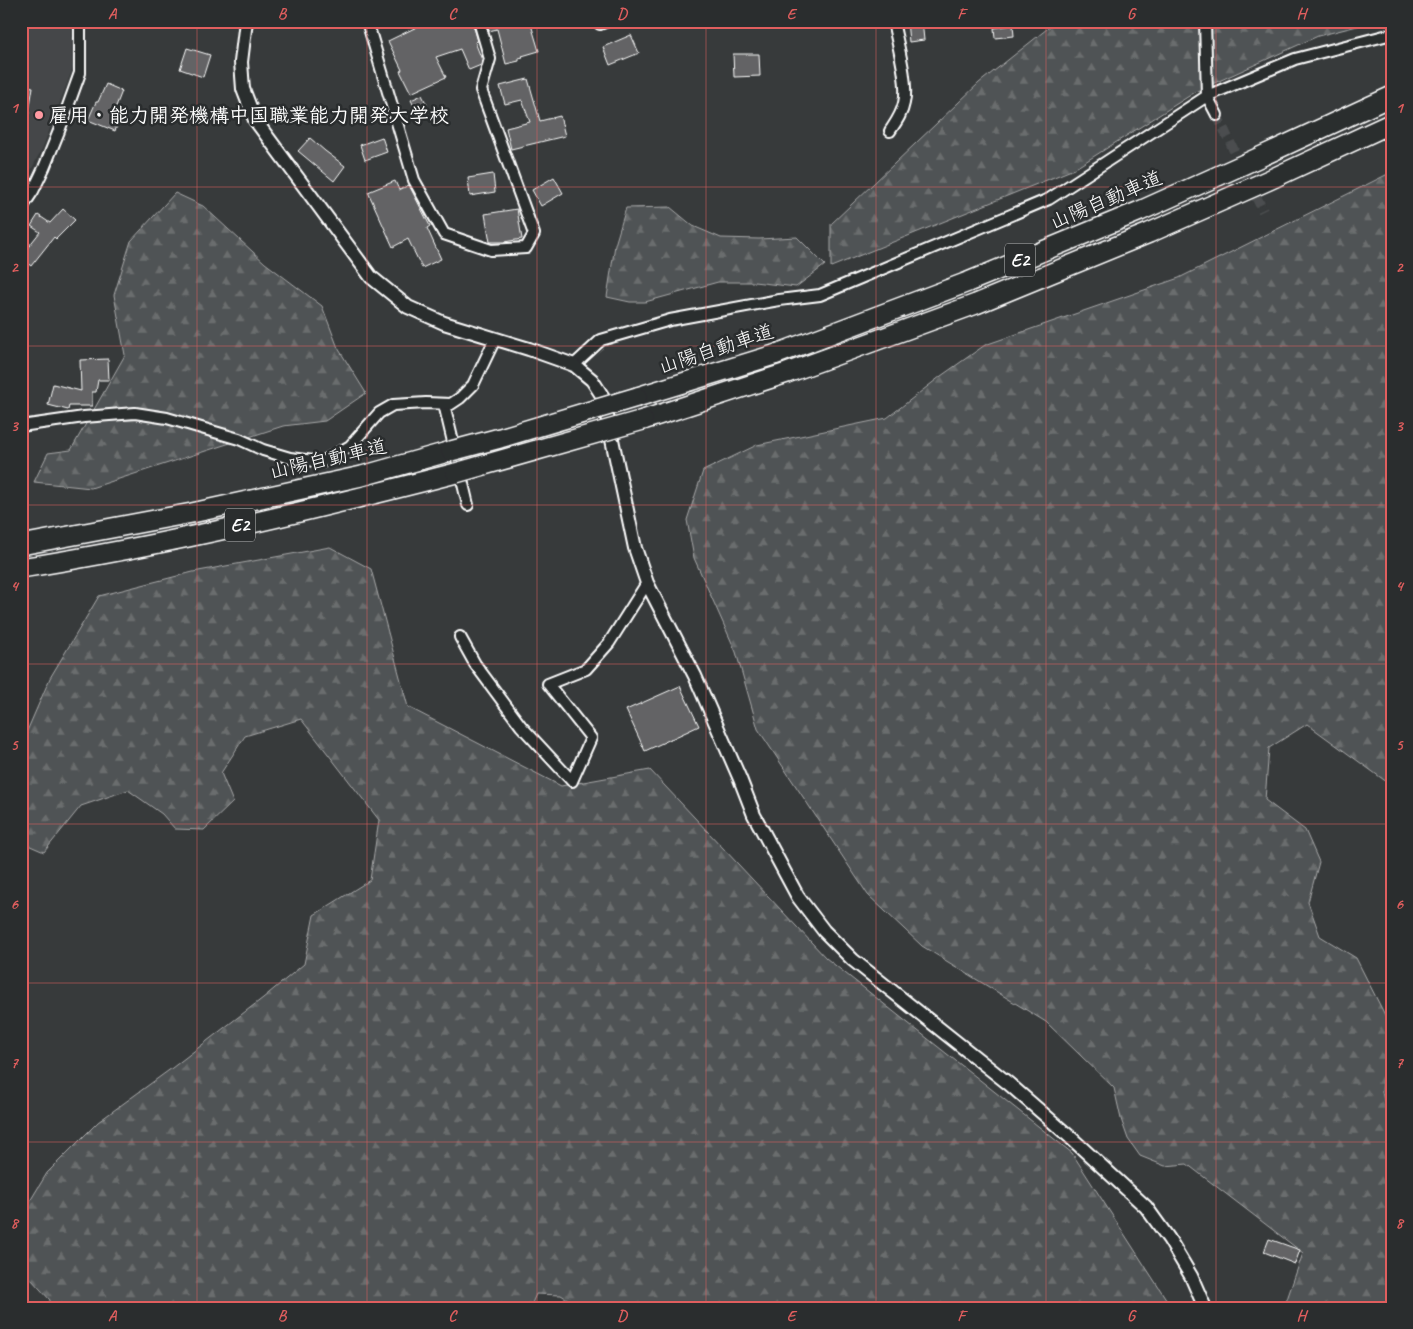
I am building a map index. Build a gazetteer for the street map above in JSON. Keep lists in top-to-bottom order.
{
  "streets": {
    "highway": ["山陽自動車道", "E2"]
  },
  "places": ["雇用・能力開発機構中国職業能力開発大学校"],
  "grid": {
    "columns": [
      "A",
      "B",
      "C",
      "D",
      "E",
      "F",
      "G",
      "H"
    ],
    "rows": [
      "1",
      "2",
      "3",
      "4",
      "5",
      "6",
      "7",
      "8"
    ]
  }
}
